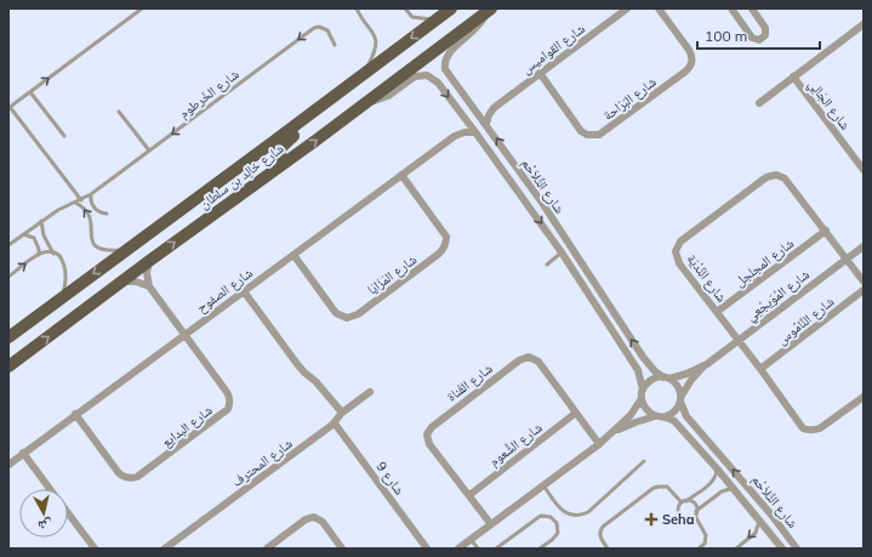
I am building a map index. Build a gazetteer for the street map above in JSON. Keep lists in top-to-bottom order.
{
  "streets": {
    "main road": ["شارع خالِد بن سلطان"],
    "street": [
      "شارع القواميس",
      "شارع البَرَاحة",
      "شارع الجَالِي",
      "شارع التَّلاَحُم",
      "شارع المجلجل",
      "شارع المَزَايَا",
      "شارع النَّدْيَة",
      "شارع الصفوح",
      "شارع المُوَيجْعِي",
      "شارع النَّامُوس",
      "شارع القَناة",
      "شارع البدايع",
      "شارع الشُّعوم",
      "شارع المحترف",
      "شارع 9"
    ],
    "lane": ["شارع الخَرطوم"]
  },
  "crossings": [
    ["شارع القواميس", "شارع البَرَاحة"],
    ["شارع القواميس", "شارع التَّلاَحُم"],
    ["شارع خالِد بن سلطان", "شارع التَّلاَحُم"],
    ["شارع التَّلاَحُم", "شارع الصفوح"],
    ["شارع التَّلاَحُم", "شارع المُوَيجْعِي"],
    ["شارع المجلجل", "شارع النَّدْيَة"],
    ["شارع المَزَايَا", "شارع الصفوح"],
    ["شارع النَّدْيَة", "شارع المُوَيجْعِي"],
    ["شارع النَّدْيَة", "شارع النَّامُوس"],
    ["شارع الصفوح", "شارع البدايع"],
    ["شارع القَناة", "شارع الشُّعوم"],
    ["شارع المحترف", "شارع 9"]
  ],
  "one_way": ["شارع الخَرطوم"],
  "places": {
    "health": ["Seha"]
  },
  "scale_bar": "100 m",
  "north": "bottom"
}
